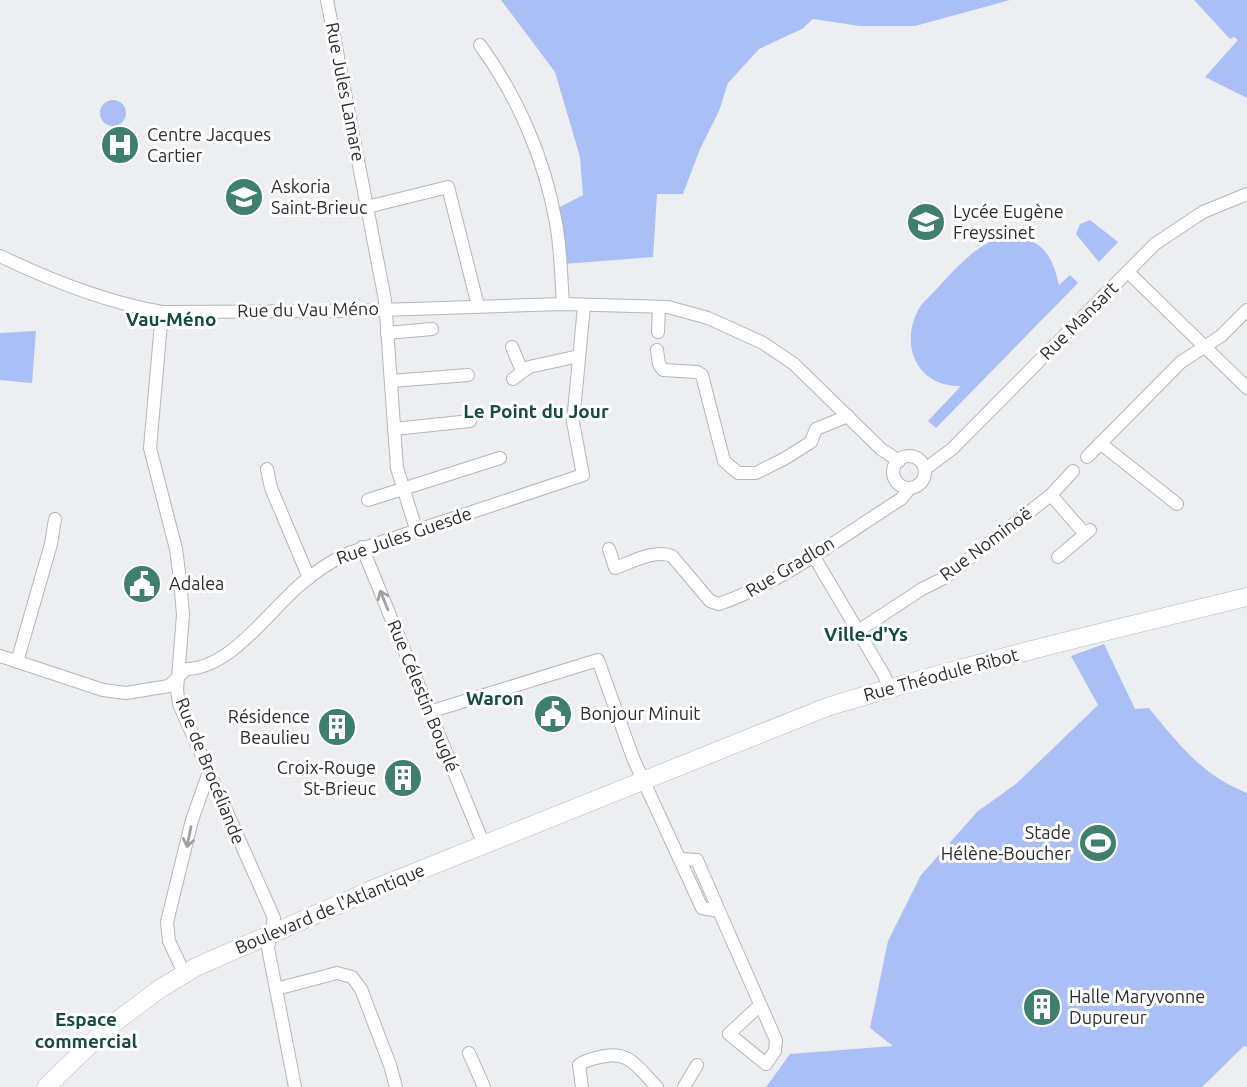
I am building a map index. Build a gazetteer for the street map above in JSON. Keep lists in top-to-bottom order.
{
  "streets": {
    "main road": ["Rue Théodule Ribot", "Boulevard de l'Atlantique"],
    "street": [
      "Rue Jules Lamare",
      "Rue du Vau Méno",
      "Rue Mansart",
      "Rue Jules Guesde",
      "Rue Nominoë",
      "Rue Gradlon",
      "Rue Célestin Bouglé",
      "Rue de Brocéliande"
    ]
  },
  "crossings": [
    ["Rue Jules Lamare", "Rue du Vau Méno"],
    ["Rue Jules Lamare", "Rue Jules Guesde"],
    ["Rue du Vau Méno", "Rue Mansart"],
    ["Rue du Vau Méno", "Rue Gradlon"],
    ["Rue du Vau Méno", "Rue de Brocéliande"],
    ["Rue Mansart", "Rue Gradlon"],
    ["Rue Jules Guesde", "Rue Célestin Bouglé"],
    ["Rue Jules Guesde", "Rue de Brocéliande"],
    ["Rue Théodule Ribot", "Boulevard de l'Atlantique"],
    ["Rue Célestin Bouglé", "Boulevard de l'Atlantique"],
    ["Rue de Brocéliande", "Boulevard de l'Atlantique"]
  ],
  "one_way": ["Rue Célestin Bouglé"],
  "districts": [
    "Vau-Méno",
    "Le Point du Jour",
    "Ville-d'Ys",
    "Waron",
    "Espace commercial"
  ],
  "places": {
    "hospital": ["Centre Jacques Cartier"],
    "school or university": ["Askoria Saint-Brieuc", "Lycée Eugène Freyssinet"],
    "public building": ["Adalea", "Bonjour Minuit"],
    "building": ["Résidence Beaulieu", "Croix-Rouge St-Brieuc", "Halle Maryvonne Dupureur"],
    "sports": ["Stade Hélène-Boucher"]
  }
}
